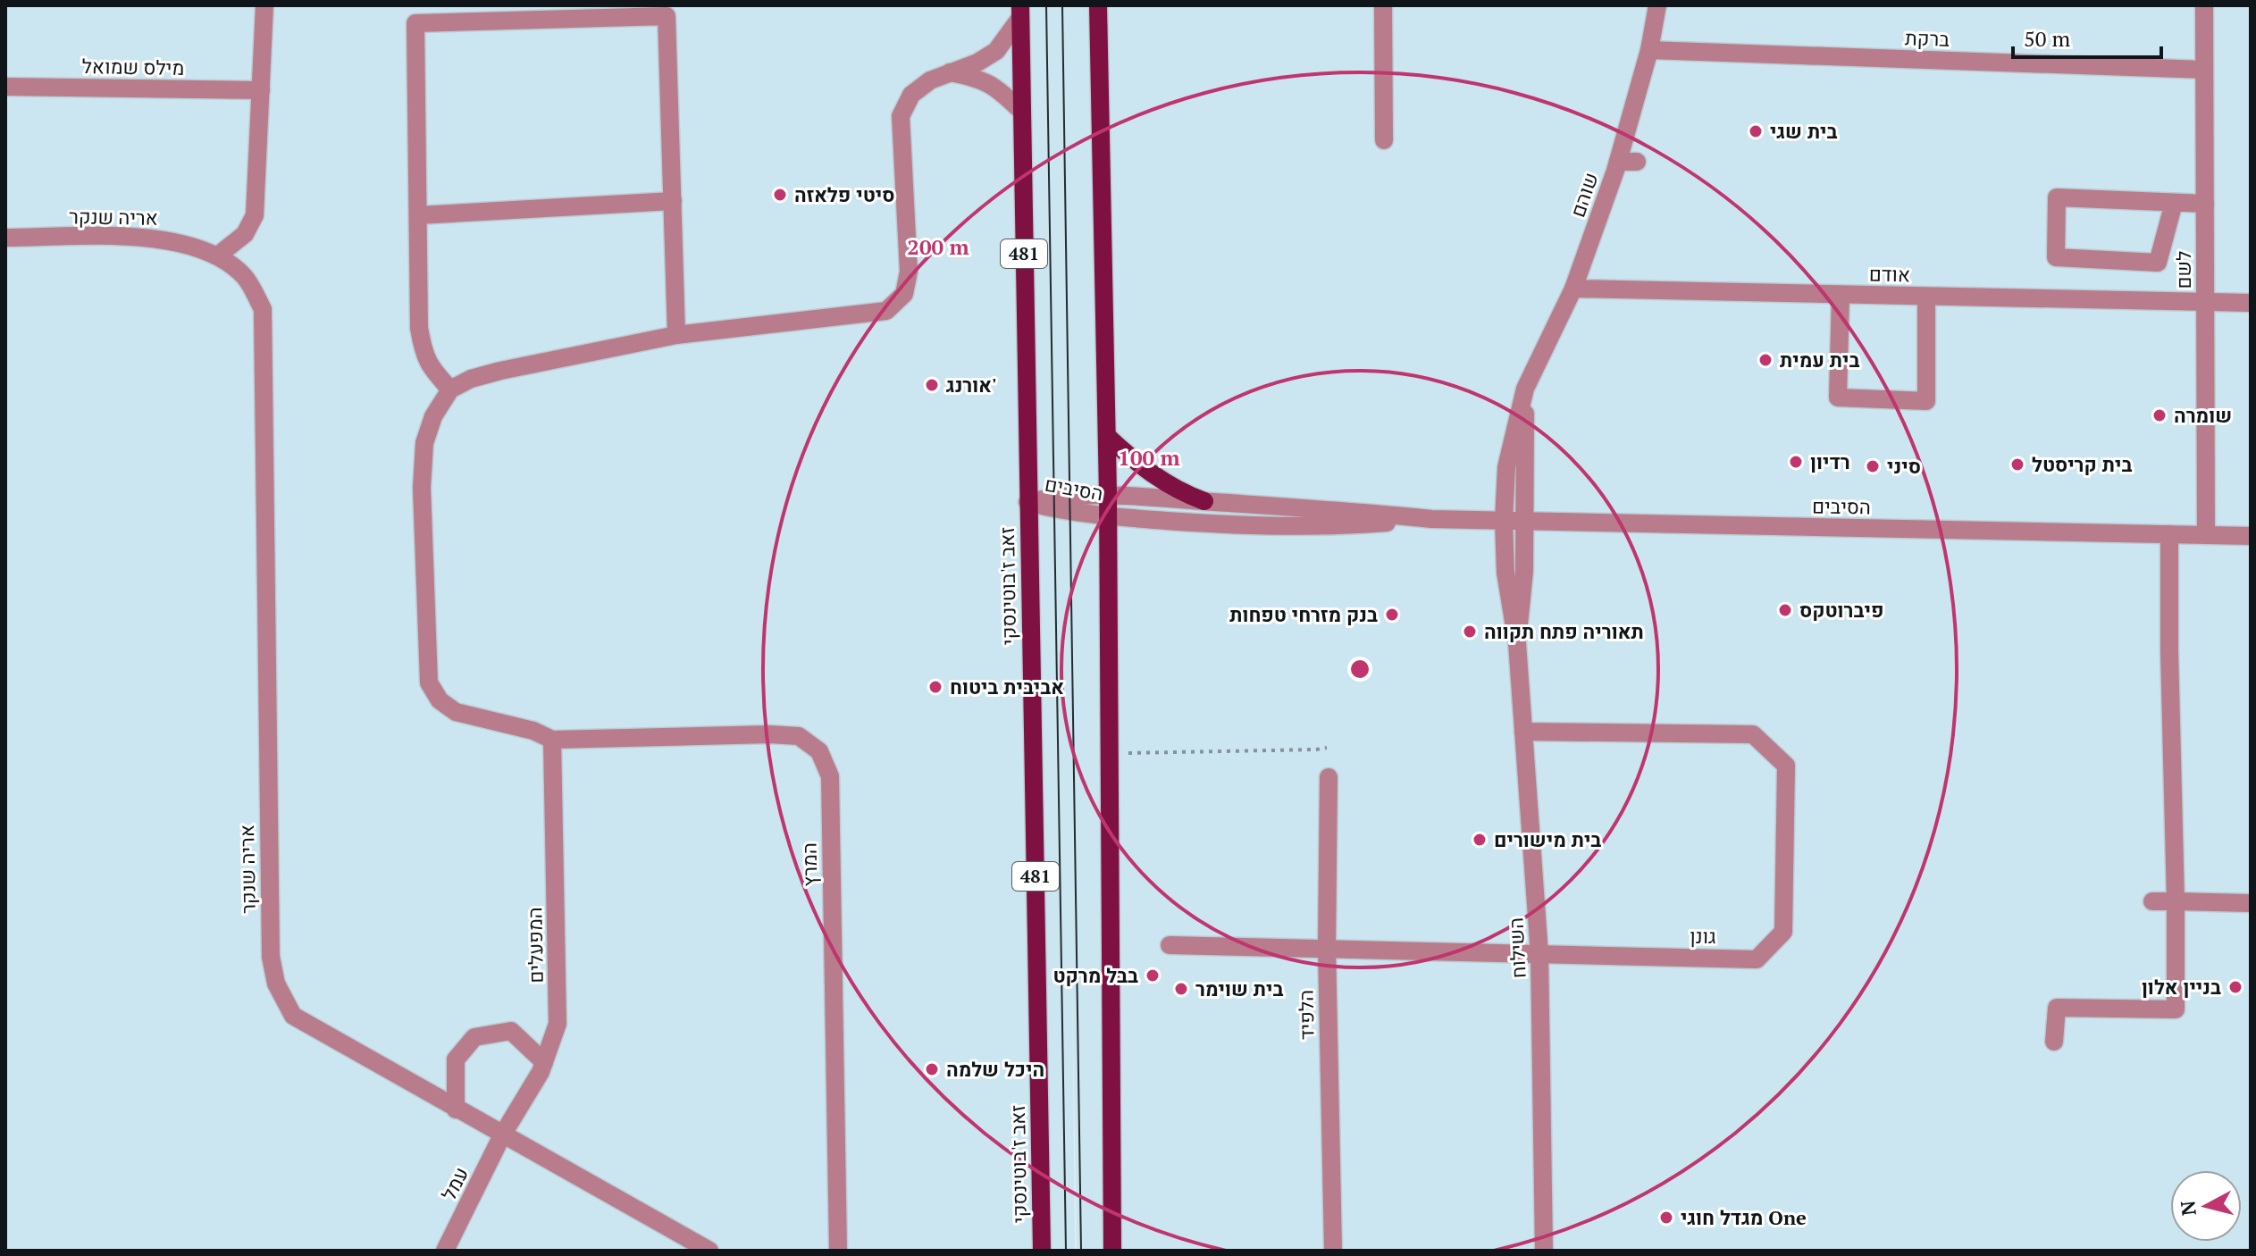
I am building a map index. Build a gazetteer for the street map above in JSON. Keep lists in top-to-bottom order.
{
  "streets": {
    "main road": ["481", "זאב ז'בוטינסקי"],
    "street": [
      "ברקת",
      "מילס שמואל",
      "שוהם",
      "אריה שנקר",
      "לשם",
      "אודם",
      "הסיבים",
      "המרץ",
      "גונן",
      "המפעלים",
      "השילוח",
      "הלפיד",
      "עמל"
    ]
  },
  "crossings": [
    ["ברקת", "שוהם"],
    ["ברקת", "לשם"],
    ["שוהם", "אודם"],
    ["שוהם", "הסיבים"],
    ["שוהם", "השילוח"],
    ["אריה שנקר", "המפעלים"],
    ["אריה שנקר", "עמל"],
    ["לשם", "אודם"],
    ["לשם", "הסיבים"],
    ["הסיבים", "זאב ז'בוטינסקי"],
    ["הסיבים", "השילוח"],
    ["המרץ", "המפעלים"],
    ["גונן", "השילוח"],
    ["גונן", "הלפיד"],
    ["המפעלים", "עמל"]
  ],
  "places": [
    "בית שגי",
    "סיטי פלאזה",
    "בית עמית",
    "אורנג'",
    "שומרה",
    "רדיון",
    "בית קריסטל",
    "סיני",
    "פיברוטקס",
    "בנק מזרחי טפחות",
    "תאוריה פתח תקווה",
    "אביבית ביטוח",
    "בית מישורים",
    "בבל מרקט",
    "בניין אלון",
    "בית שוימר",
    "היכל שלמה",
    "מגדל חוגי One"
  ],
  "scale_bar": "50 m",
  "north": "left",
  "rings": ["200 m", "100 m"]
}
